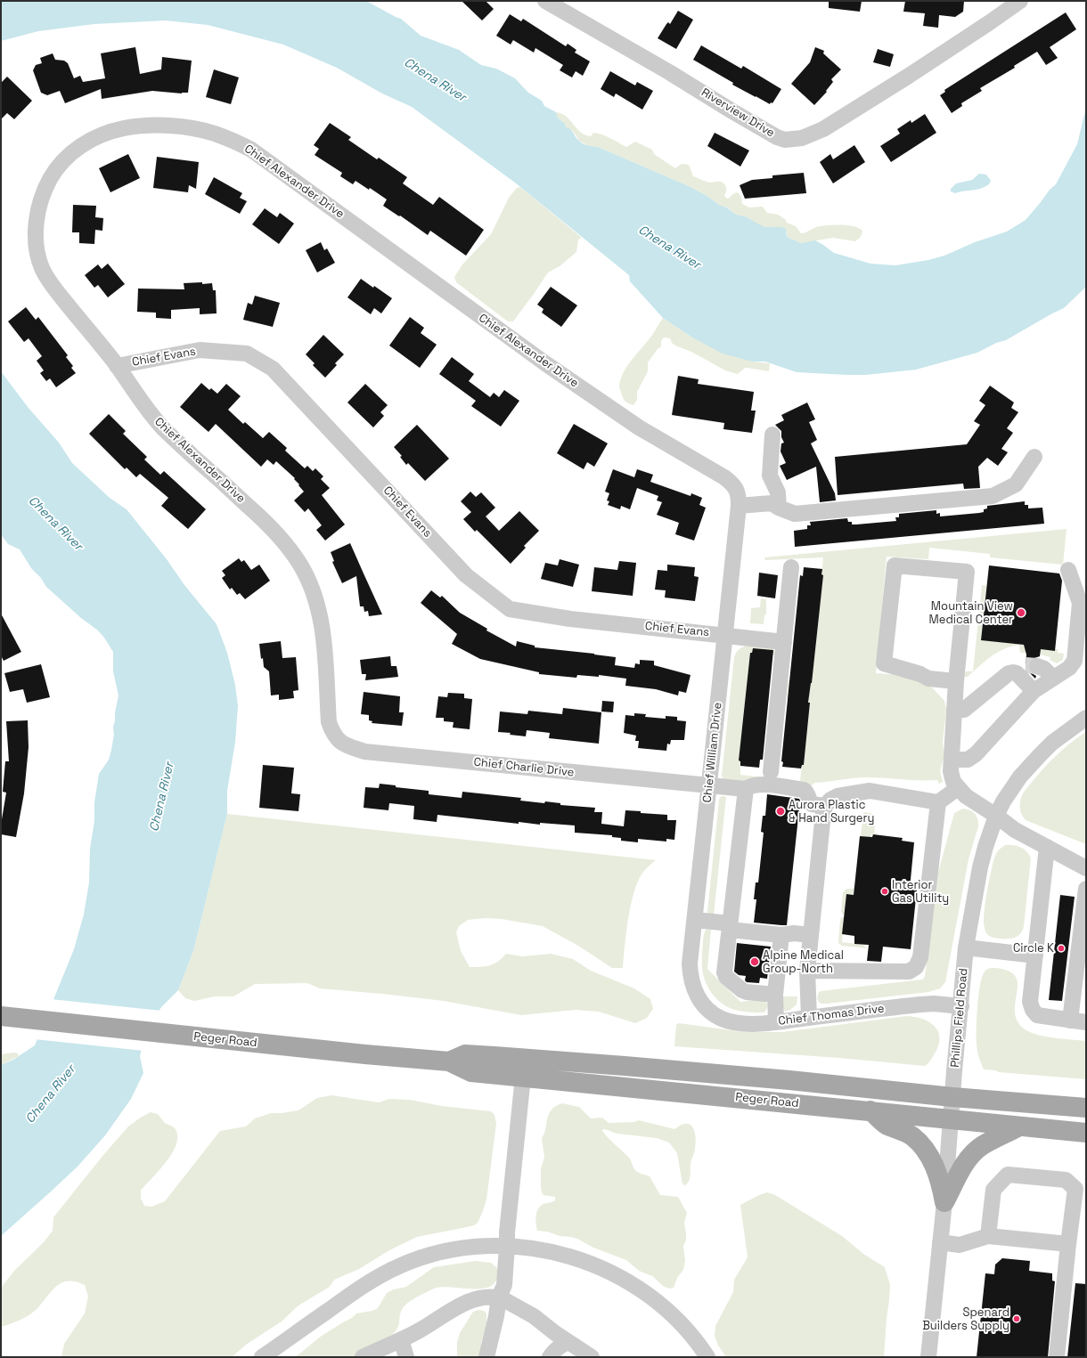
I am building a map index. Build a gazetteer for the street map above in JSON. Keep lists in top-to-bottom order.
{
  "streets": {
    "main road": ["Peger Road"],
    "street": [
      "Riverview Drive",
      "Chief Alexander Drive",
      "Chief Evans",
      "Chief William Drive",
      "Chief Charlie Drive",
      "Chief Thomas Drive",
      "Phillips Field Road"
    ]
  },
  "crossings": [
    ["Chief Alexander Drive", "Chief Evans"],
    ["Chief Alexander Drive", "Chief William Drive"],
    ["Chief Alexander Drive", "Chief Charlie Drive"],
    ["Chief Evans", "Chief William Drive"],
    ["Chief William Drive", "Chief Charlie Drive"],
    ["Chief William Drive", "Chief Thomas Drive"],
    ["Chief Thomas Drive", "Phillips Field Road"],
    ["Phillips Field Road", "Peger Road"]
  ],
  "water": ["Chena River"],
  "places": [
    "Mountain View Medical Center",
    "Aurora Plastic & Hand Surgery",
    "Interior Gas Utility",
    "Circle K",
    "Alpine Medical Group-North",
    "Spenard Builders Supply"
  ]
}
